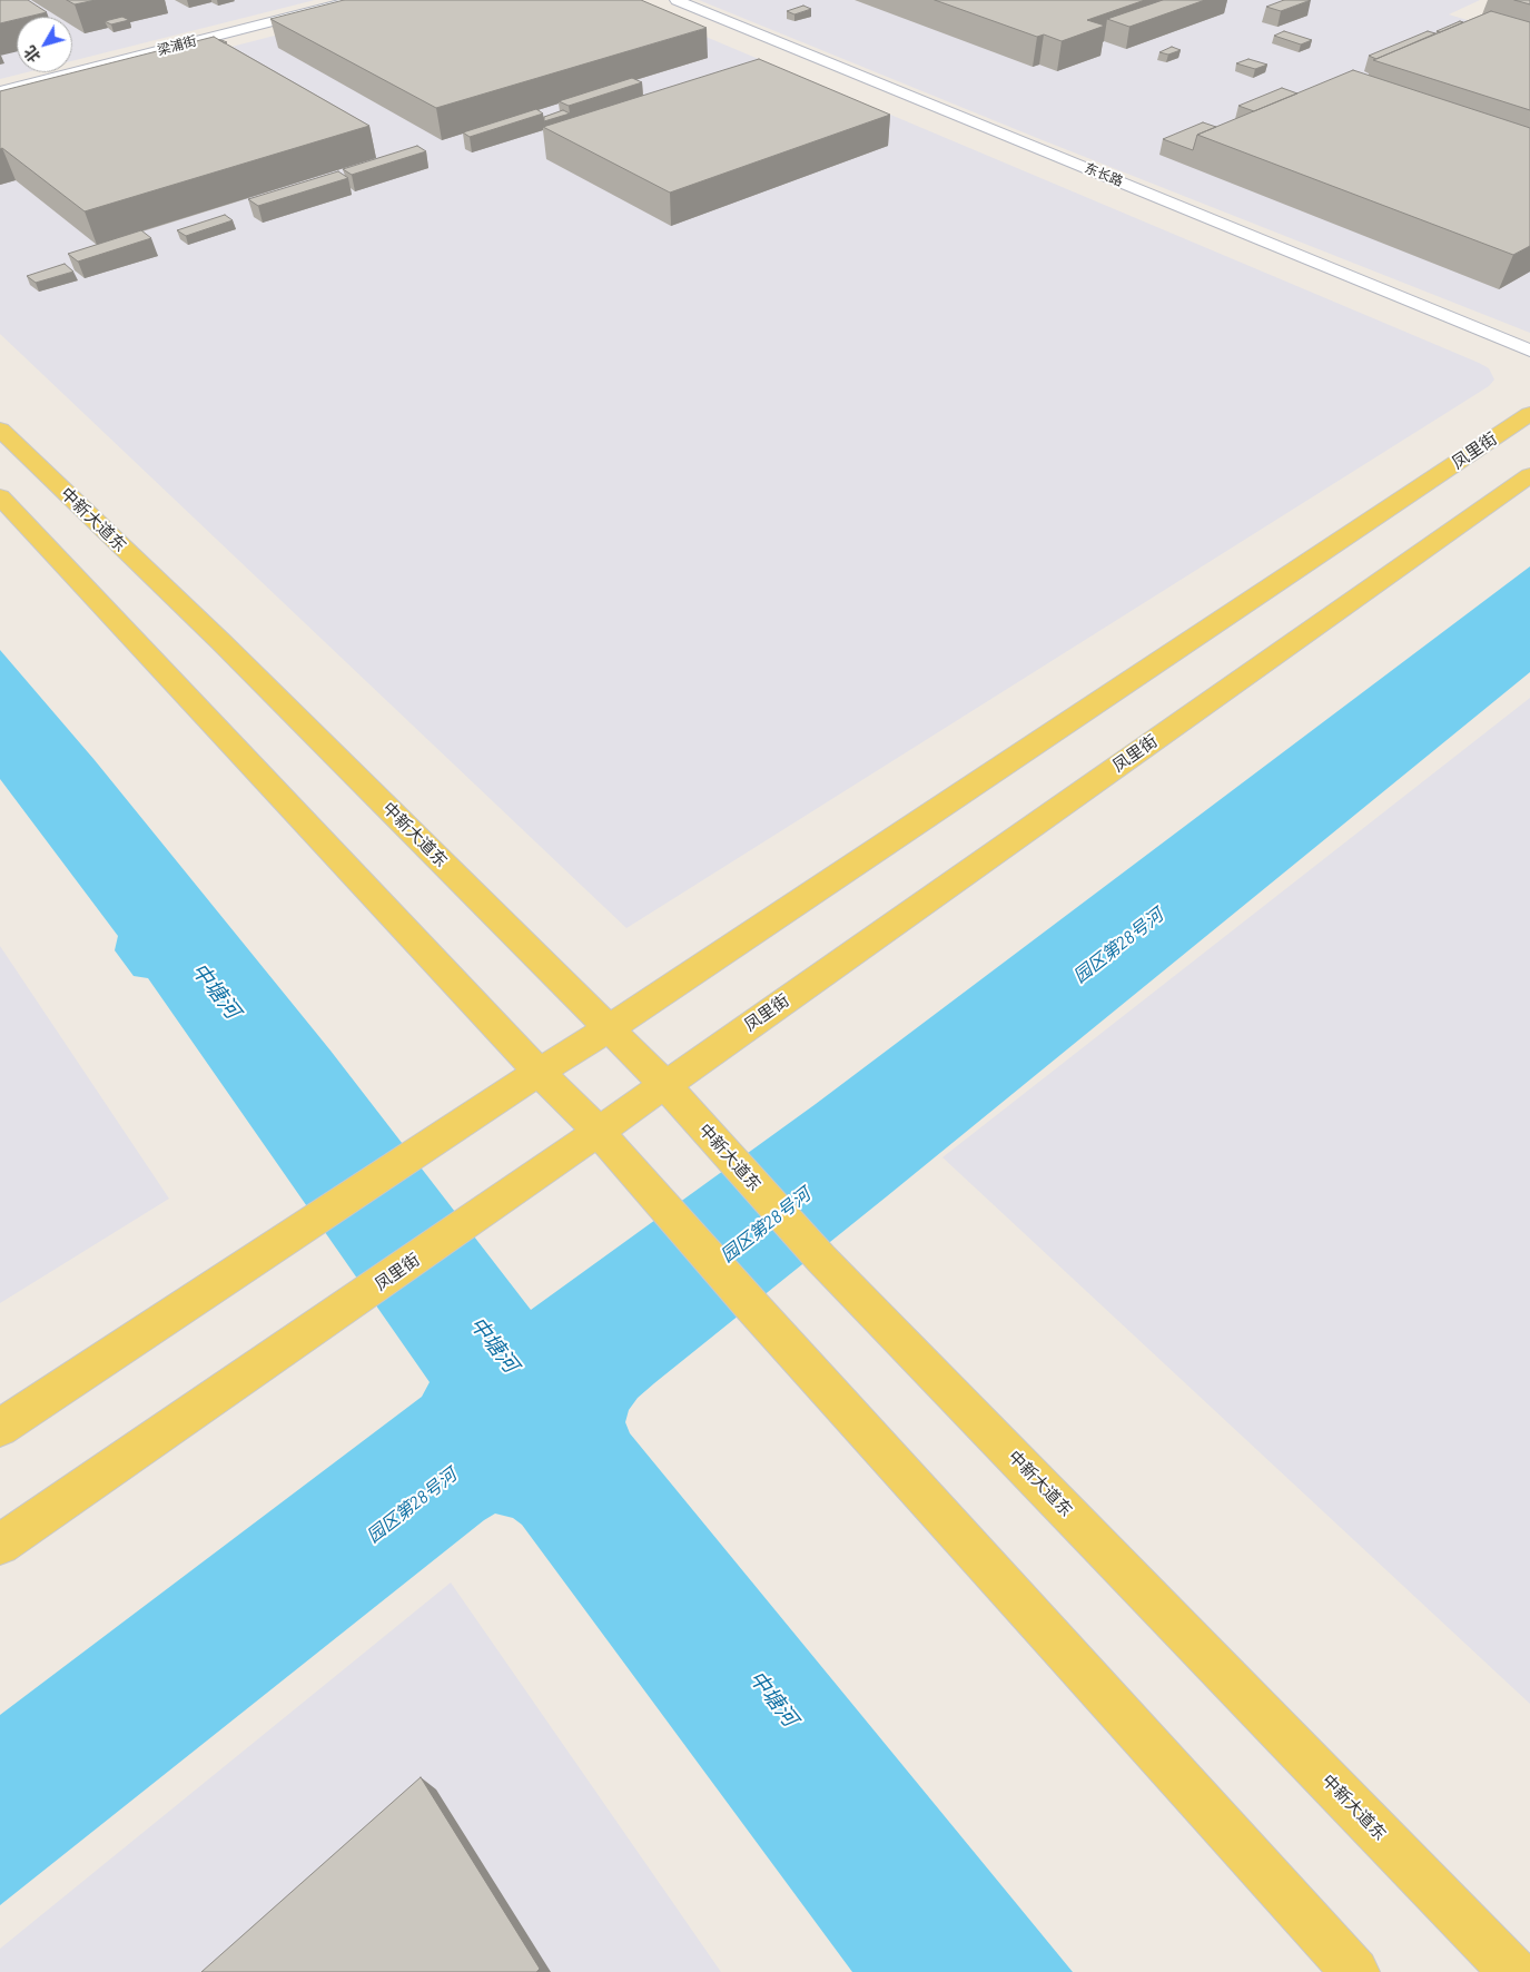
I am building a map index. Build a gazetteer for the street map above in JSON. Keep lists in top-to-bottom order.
{
  "streets": {
    "main road": ["凤里街", "中新大道东"],
    "street": ["梁浦街", "东长路"]
  },
  "crossings": [
    ["凤里街", "中新大道东"]
  ],
  "water": ["园区第28号河", "中塘河"],
  "north": "bottom left"
}
